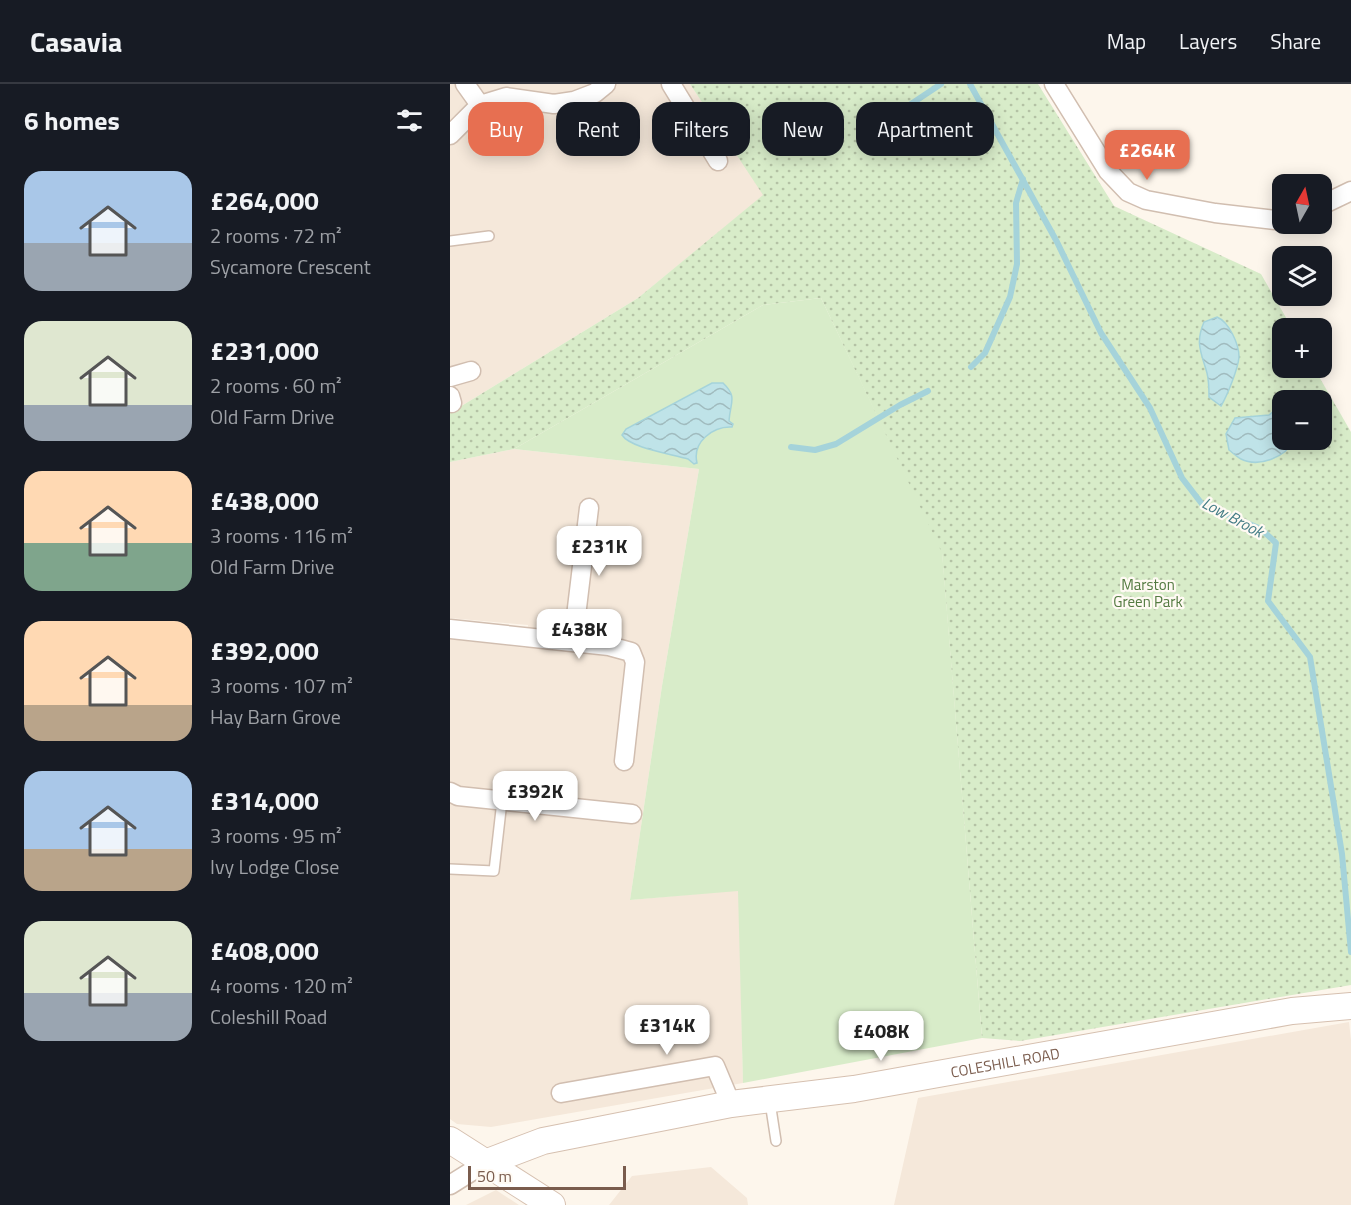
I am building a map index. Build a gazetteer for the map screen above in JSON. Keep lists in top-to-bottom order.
{
  "streets": {
    "street": ["COLESHILL ROAD"]
  },
  "water": ["Low Brook"],
  "parks": ["Marston Green Park"],
  "scale_bar": "50 m",
  "north": "top",
  "page": {
    "header": "Casavia",
    "nav": ["Map", "Layers", "Share"],
    "heading": "6 homes",
    "chip": [
      "Buy",
      "Rent",
      "Filters",
      "New",
      "Apartment"
    ],
    "price": [
      "£264K",
      "£231K",
      "£438K",
      "£392K",
      "£314K",
      "£408K"
    ],
    "list": [
      {
        "name": "£264,000",
        "note": "2 rooms · 72 m² · Sycamore Crescent"
      },
      {
        "name": "£231,000",
        "note": "2 rooms · 60 m² · Old Farm Drive"
      },
      {
        "name": "£438,000",
        "note": "3 rooms · 116 m² · Old Farm Drive"
      },
      {
        "name": "£392,000",
        "note": "3 rooms · 107 m² · Hay Barn Grove"
      },
      {
        "name": "£314,000",
        "note": "3 rooms · 95 m² · Ivy Lodge Close"
      },
      {
        "name": "£408,000",
        "note": "4 rooms · 120 m² · Coleshill Road"
      }
    ],
    "map_buttons": ["+", "−"],
    "scale": "50 m"
  }
}
